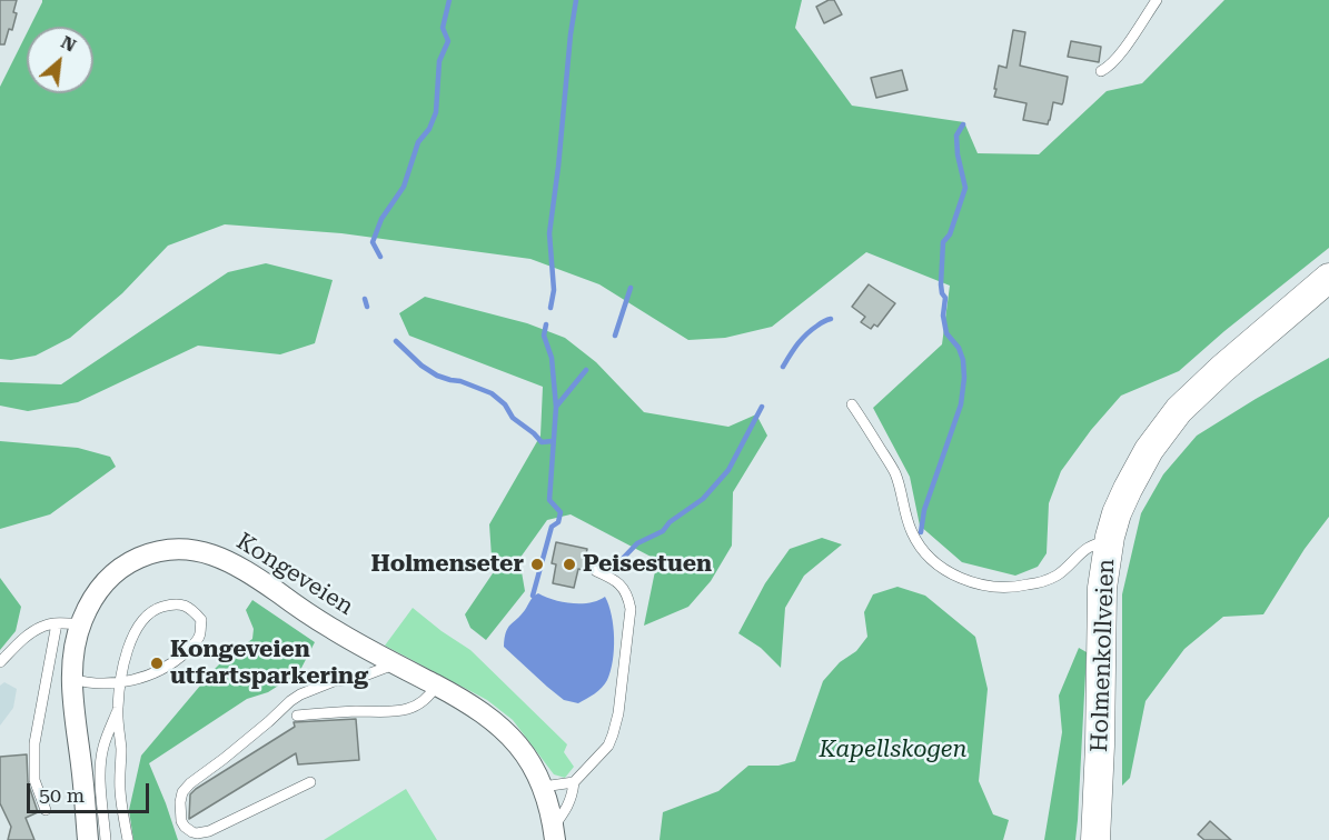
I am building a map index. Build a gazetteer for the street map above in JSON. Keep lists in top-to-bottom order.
{
  "streets": {
    "main road": ["Holmenkollveien"],
    "street": ["Kongeveien"]
  },
  "parks": ["Kapellskogen"],
  "places": ["Holmenseter", "Peisestuen", "Kongeveien utfartsparkering"],
  "scale_bar": "50 m",
  "north": "top right"
}
